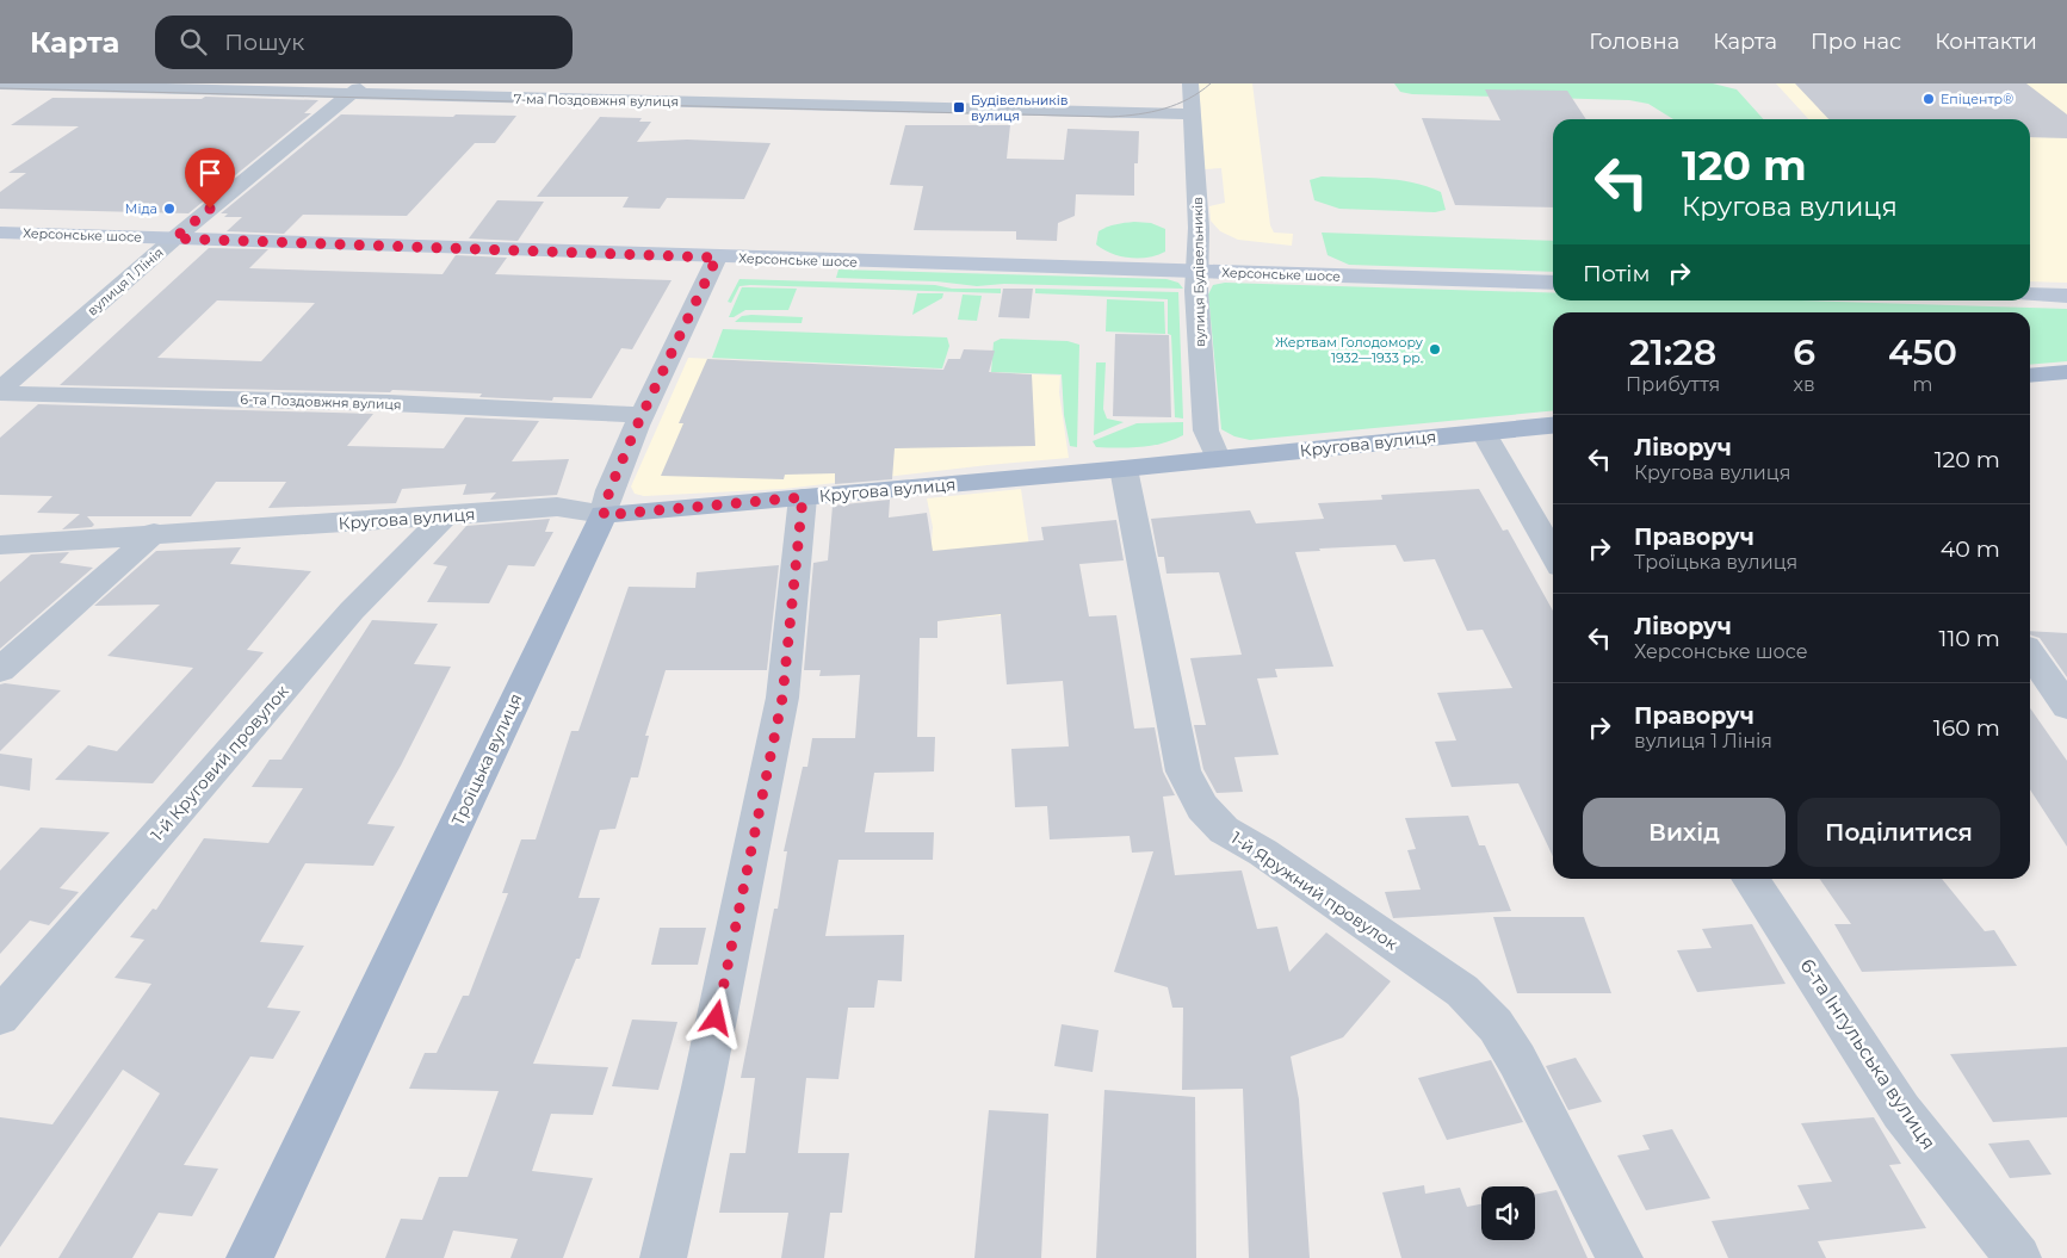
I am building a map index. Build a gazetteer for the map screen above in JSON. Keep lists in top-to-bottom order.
{
  "streets": {
    "main road": ["Херсонське шосе", "Кругова вулиця", "Троїцька вулиця"],
    "street": [
      "7-ма Поздовжня вулиця",
      "вулиця Будівельників",
      "вулиця 1 Лінія",
      "6-та Поздовжня вулиця",
      "1-й Круговий провулок",
      "1-й Яружний провулок",
      "6-та Інгульська вулиця"
    ]
  },
  "crossings": [
    ["7-ма Поздовжня вулиця", "вулиця Будівельників"],
    ["7-ма Поздовжня вулиця", "вулиця 1 Лінія"],
    ["Херсонське шосе", "вулиця Будівельників"],
    ["Херсонське шосе", "вулиця 1 Лінія"],
    ["Херсонське шосе", "Троїцька вулиця"],
    ["вулиця Будівельників", "Кругова вулиця"],
    ["вулиця 1 Лінія", "6-та Поздовжня вулиця"],
    ["6-та Поздовжня вулиця", "Троїцька вулиця"],
    ["Кругова вулиця", "Троїцька вулиця"],
    ["Кругова вулиця", "1-й Круговий провулок"],
    ["Кругова вулиця", "1-й Яружний провулок"]
  ],
  "places": {
    "other": ["Епіцентр®", "Міда", "Жертвам Голодомору 1932—1933 рр."],
    "transit": ["Будівельників вулиця"]
  },
  "page": {
    "header": "Карта",
    "search": "Пошук",
    "nav": [
      "Головна",
      "Карта",
      "Про нас",
      "Контакти"
    ],
    "turn": ["120 m", "Кругова вулиця"],
    "then": "Потім",
    "eta": [
      "21:28",
      "Прибуття",
      "6",
      "хв",
      "450",
      "m"
    ],
    "list": [
      {
        "name": "Ліворуч",
        "note": "Кругова вулиця",
        "value": "120 m"
      },
      {
        "name": "Праворуч",
        "note": "Троїцька вулиця",
        "value": "40 m"
      },
      {
        "name": "Ліворуч",
        "note": "Херсонське шосе",
        "value": "110 m"
      },
      {
        "name": "Праворуч",
        "note": "вулиця 1 Лінія",
        "value": "160 m"
      }
    ],
    "buttons": ["Вихід", "Поділитися"]
  }
}
